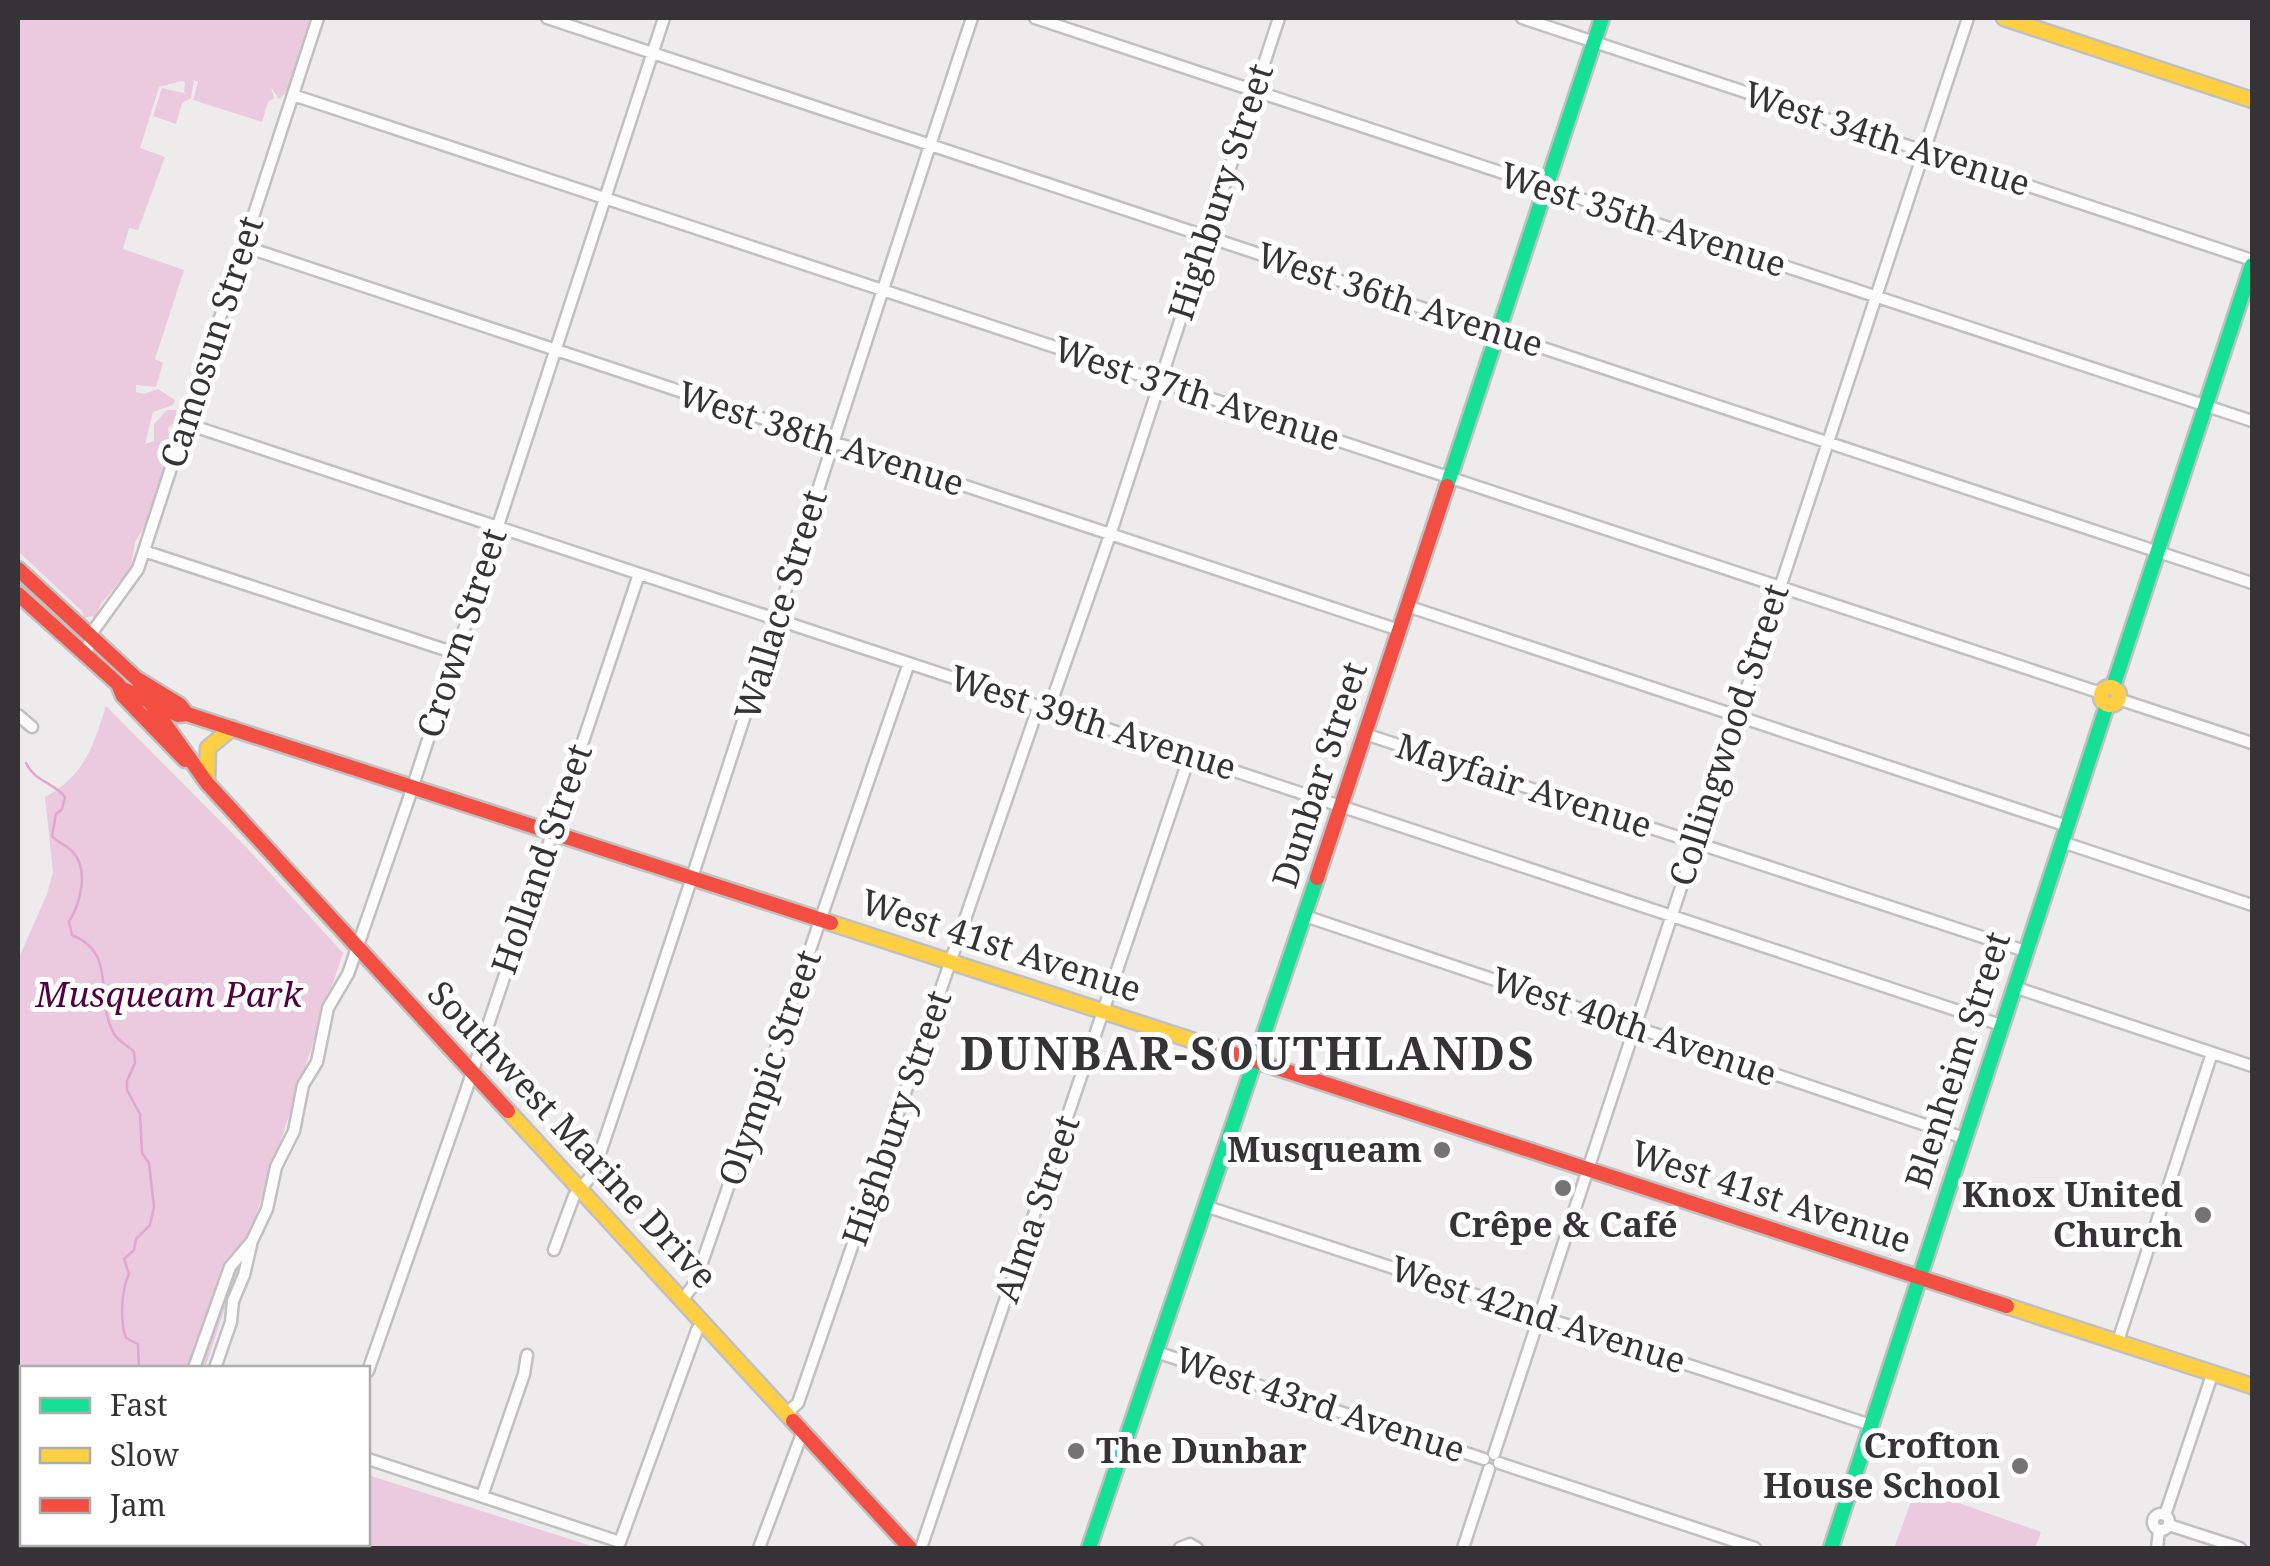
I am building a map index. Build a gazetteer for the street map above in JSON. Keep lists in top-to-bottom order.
{
  "streets": {
    "main road": [
      "Dunbar Street",
      "West 41st Avenue",
      "Blenheim Street",
      "Southwest Marine Drive"
    ],
    "street": [
      "West 34th Avenue",
      "Highbury Street",
      "West 35th Avenue",
      "West 36th Avenue",
      "Camosun Street",
      "West 37th Avenue",
      "West 38th Avenue",
      "Wallace Street",
      "Crown Street",
      "West 39th Avenue",
      "Collingwood Street",
      "Mayfair Avenue",
      "Holland Street",
      "West 40th Avenue",
      "Olympic Street",
      "Alma Street",
      "West 42nd Avenue",
      "West 43rd Avenue"
    ]
  },
  "crossings": [
    ["West 34th Avenue", "Collingwood Street"],
    ["West 34th Avenue", "Dunbar Street"],
    ["West 34th Avenue", "Blenheim Street"],
    ["Highbury Street", "West 35th Avenue"],
    ["Highbury Street", "West 36th Avenue"],
    ["Highbury Street", "West 37th Avenue"],
    ["Highbury Street", "West 38th Avenue"],
    ["Highbury Street", "West 39th Avenue"],
    ["Highbury Street", "West 41st Avenue"],
    ["Highbury Street", "Southwest Marine Drive"],
    ["West 35th Avenue", "Collingwood Street"],
    ["West 35th Avenue", "Dunbar Street"],
    ["West 35th Avenue", "Blenheim Street"],
    ["West 36th Avenue", "Wallace Street"],
    ["West 36th Avenue", "Crown Street"],
    ["West 36th Avenue", "Collingwood Street"],
    ["West 36th Avenue", "Dunbar Street"],
    ["West 36th Avenue", "Blenheim Street"],
    ["Camosun Street", "West 37th Avenue"],
    ["Camosun Street", "West 38th Avenue"],
    ["Camosun Street", "West 39th Avenue"],
    ["Camosun Street", "Southwest Marine Drive"],
    ["West 37th Avenue", "Wallace Street"],
    ["West 37th Avenue", "Crown Street"],
    ["West 37th Avenue", "Collingwood Street"],
    ["West 37th Avenue", "Dunbar Street"],
    ["West 37th Avenue", "Blenheim Street"],
    ["West 38th Avenue", "Wallace Street"],
    ["West 38th Avenue", "Crown Street"],
    ["West 38th Avenue", "Dunbar Street"],
    ["Wallace Street", "West 39th Avenue"],
    ["Wallace Street", "West 41st Avenue"],
    ["Wallace Street", "Southwest Marine Drive"],
    ["Crown Street", "West 39th Avenue"],
    ["Crown Street", "West 41st Avenue"],
    ["Crown Street", "Southwest Marine Drive"],
    ["West 39th Avenue", "Collingwood Street"],
    ["West 39th Avenue", "Dunbar Street"],
    ["West 39th Avenue", "Holland Street"],
    ["West 39th Avenue", "Blenheim Street"],
    ["West 39th Avenue", "Olympic Street"],
    ["West 39th Avenue", "Alma Street"],
    ["Collingwood Street", "Mayfair Avenue"],
    ["Collingwood Street", "West 41st Avenue"],
    ["Collingwood Street", "West 40th Avenue"],
    ["Collingwood Street", "West 42nd Avenue"],
    ["Collingwood Street", "West 43rd Avenue"],
    ["Dunbar Street", "Mayfair Avenue"],
    ["Dunbar Street", "West 41st Avenue"],
    ["Dunbar Street", "West 40th Avenue"],
    ["Dunbar Street", "West 42nd Avenue"],
    ["Dunbar Street", "West 43rd Avenue"],
    ["Mayfair Avenue", "Blenheim Street"],
    ["Holland Street", "West 41st Avenue"],
    ["Holland Street", "Southwest Marine Drive"],
    ["West 41st Avenue", "Blenheim Street"],
    ["West 41st Avenue", "Olympic Street"],
    ["West 41st Avenue", "Southwest Marine Drive"],
    ["West 41st Avenue", "Alma Street"],
    ["West 40th Avenue", "Blenheim Street"],
    ["Blenheim Street", "West 42nd Avenue"],
    ["Olympic Street", "Southwest Marine Drive"]
  ],
  "districts": ["DUNBAR-SOUTHLANDS"],
  "parks": ["Musqueam Park"],
  "places": [
    "Musqueam",
    "Crêpe & Café",
    "Knox United Church",
    "The Dunbar",
    "Crofton House School"
  ],
  "legend": ["Fast", "Slow", "Jam"]
}
